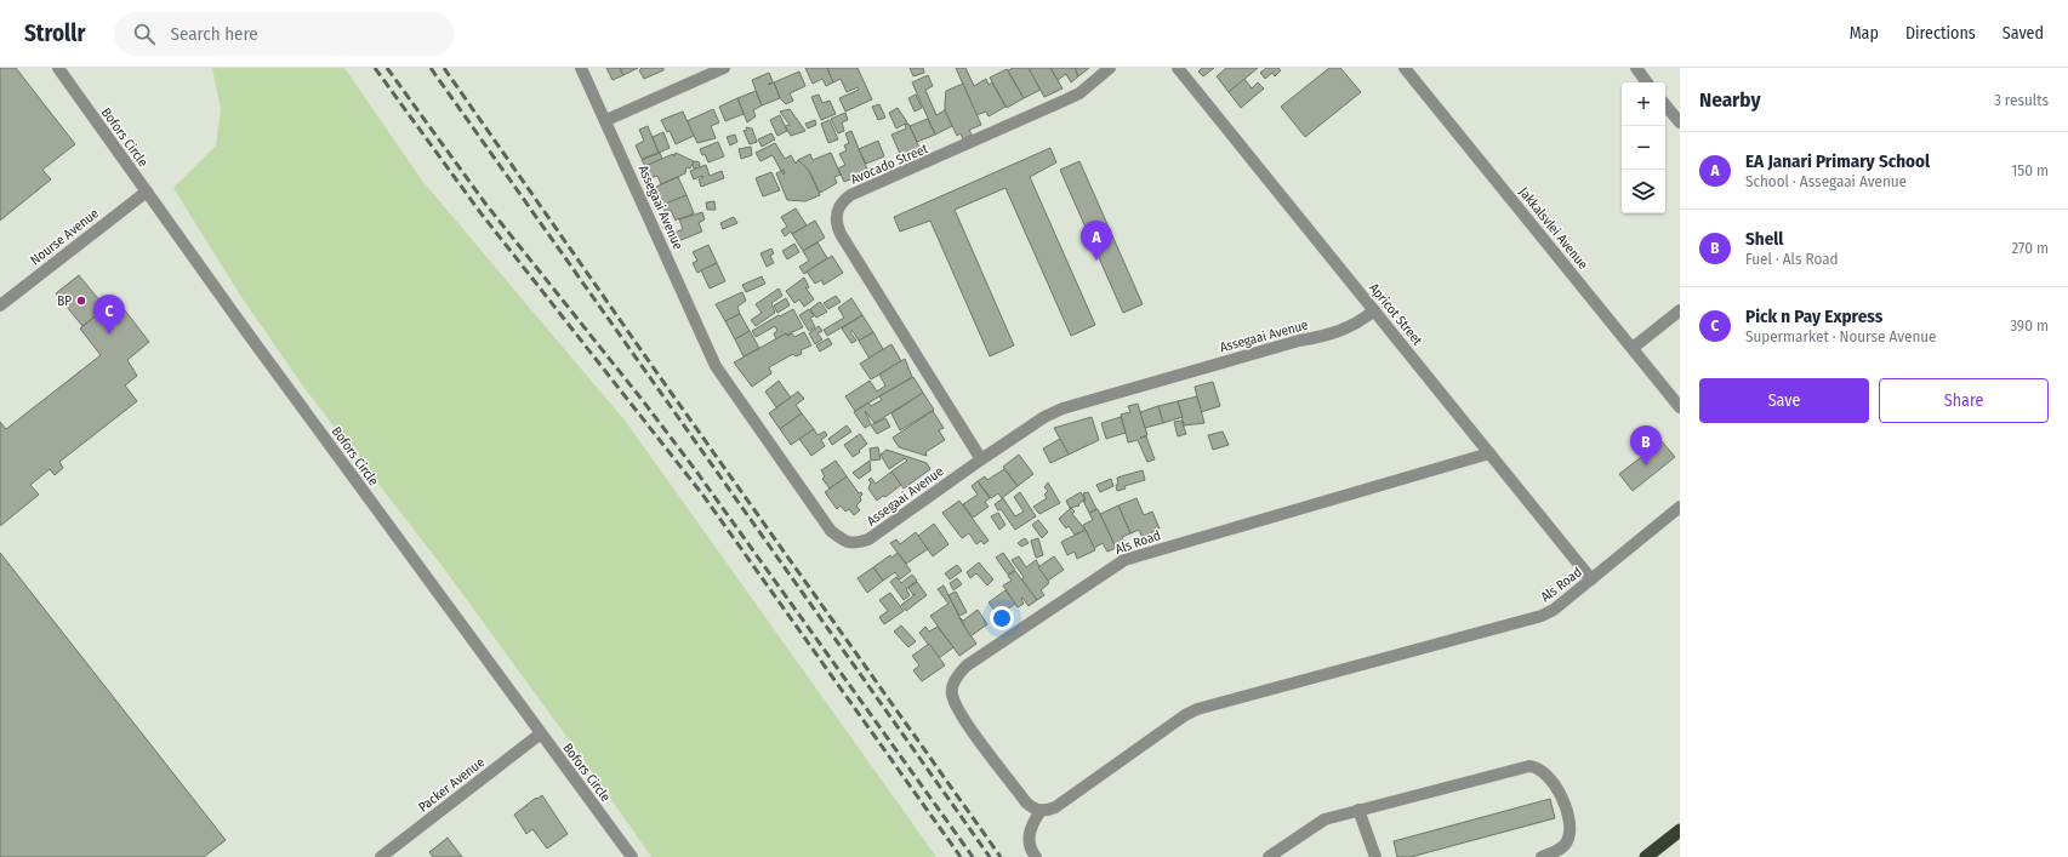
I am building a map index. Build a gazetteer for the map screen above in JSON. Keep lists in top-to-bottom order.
{
  "streets": {
    "street": [
      "Bofors Circle",
      "Avocado Street",
      "Assegaai Avenue",
      "Jakkalsvlei Avenue",
      "Nourse Avenue",
      "Apricot Street",
      "Als Road",
      "Packer Avenue"
    ]
  },
  "crossings": [
    ["Bofors Circle", "Nourse Avenue"],
    ["Bofors Circle", "Packer Avenue"],
    ["Avocado Street", "Assegaai Avenue"],
    ["Assegaai Avenue", "Apricot Street"],
    ["Apricot Street", "Als Road"]
  ],
  "places": ["BP"],
  "page": {
    "header": "Strollr",
    "search": "Search here",
    "nav": ["Map", "Directions", "Saved"],
    "heading": ["Nearby", "3 results"],
    "map_buttons": ["+", "−"],
    "list": [
      {
        "mark": "A",
        "name": "EA Janari Primary School",
        "note": "School · Assegaai Avenue",
        "value": "150 m"
      },
      {
        "mark": "B",
        "name": "Shell",
        "note": "Fuel · Als Road",
        "value": "270 m"
      },
      {
        "mark": "C",
        "name": "Pick n Pay Express",
        "note": "Supermarket · Nourse Avenue",
        "value": "390 m"
      }
    ],
    "pins": ["A", "C", "B"],
    "buttons": ["Save", "Share"]
  }
}
